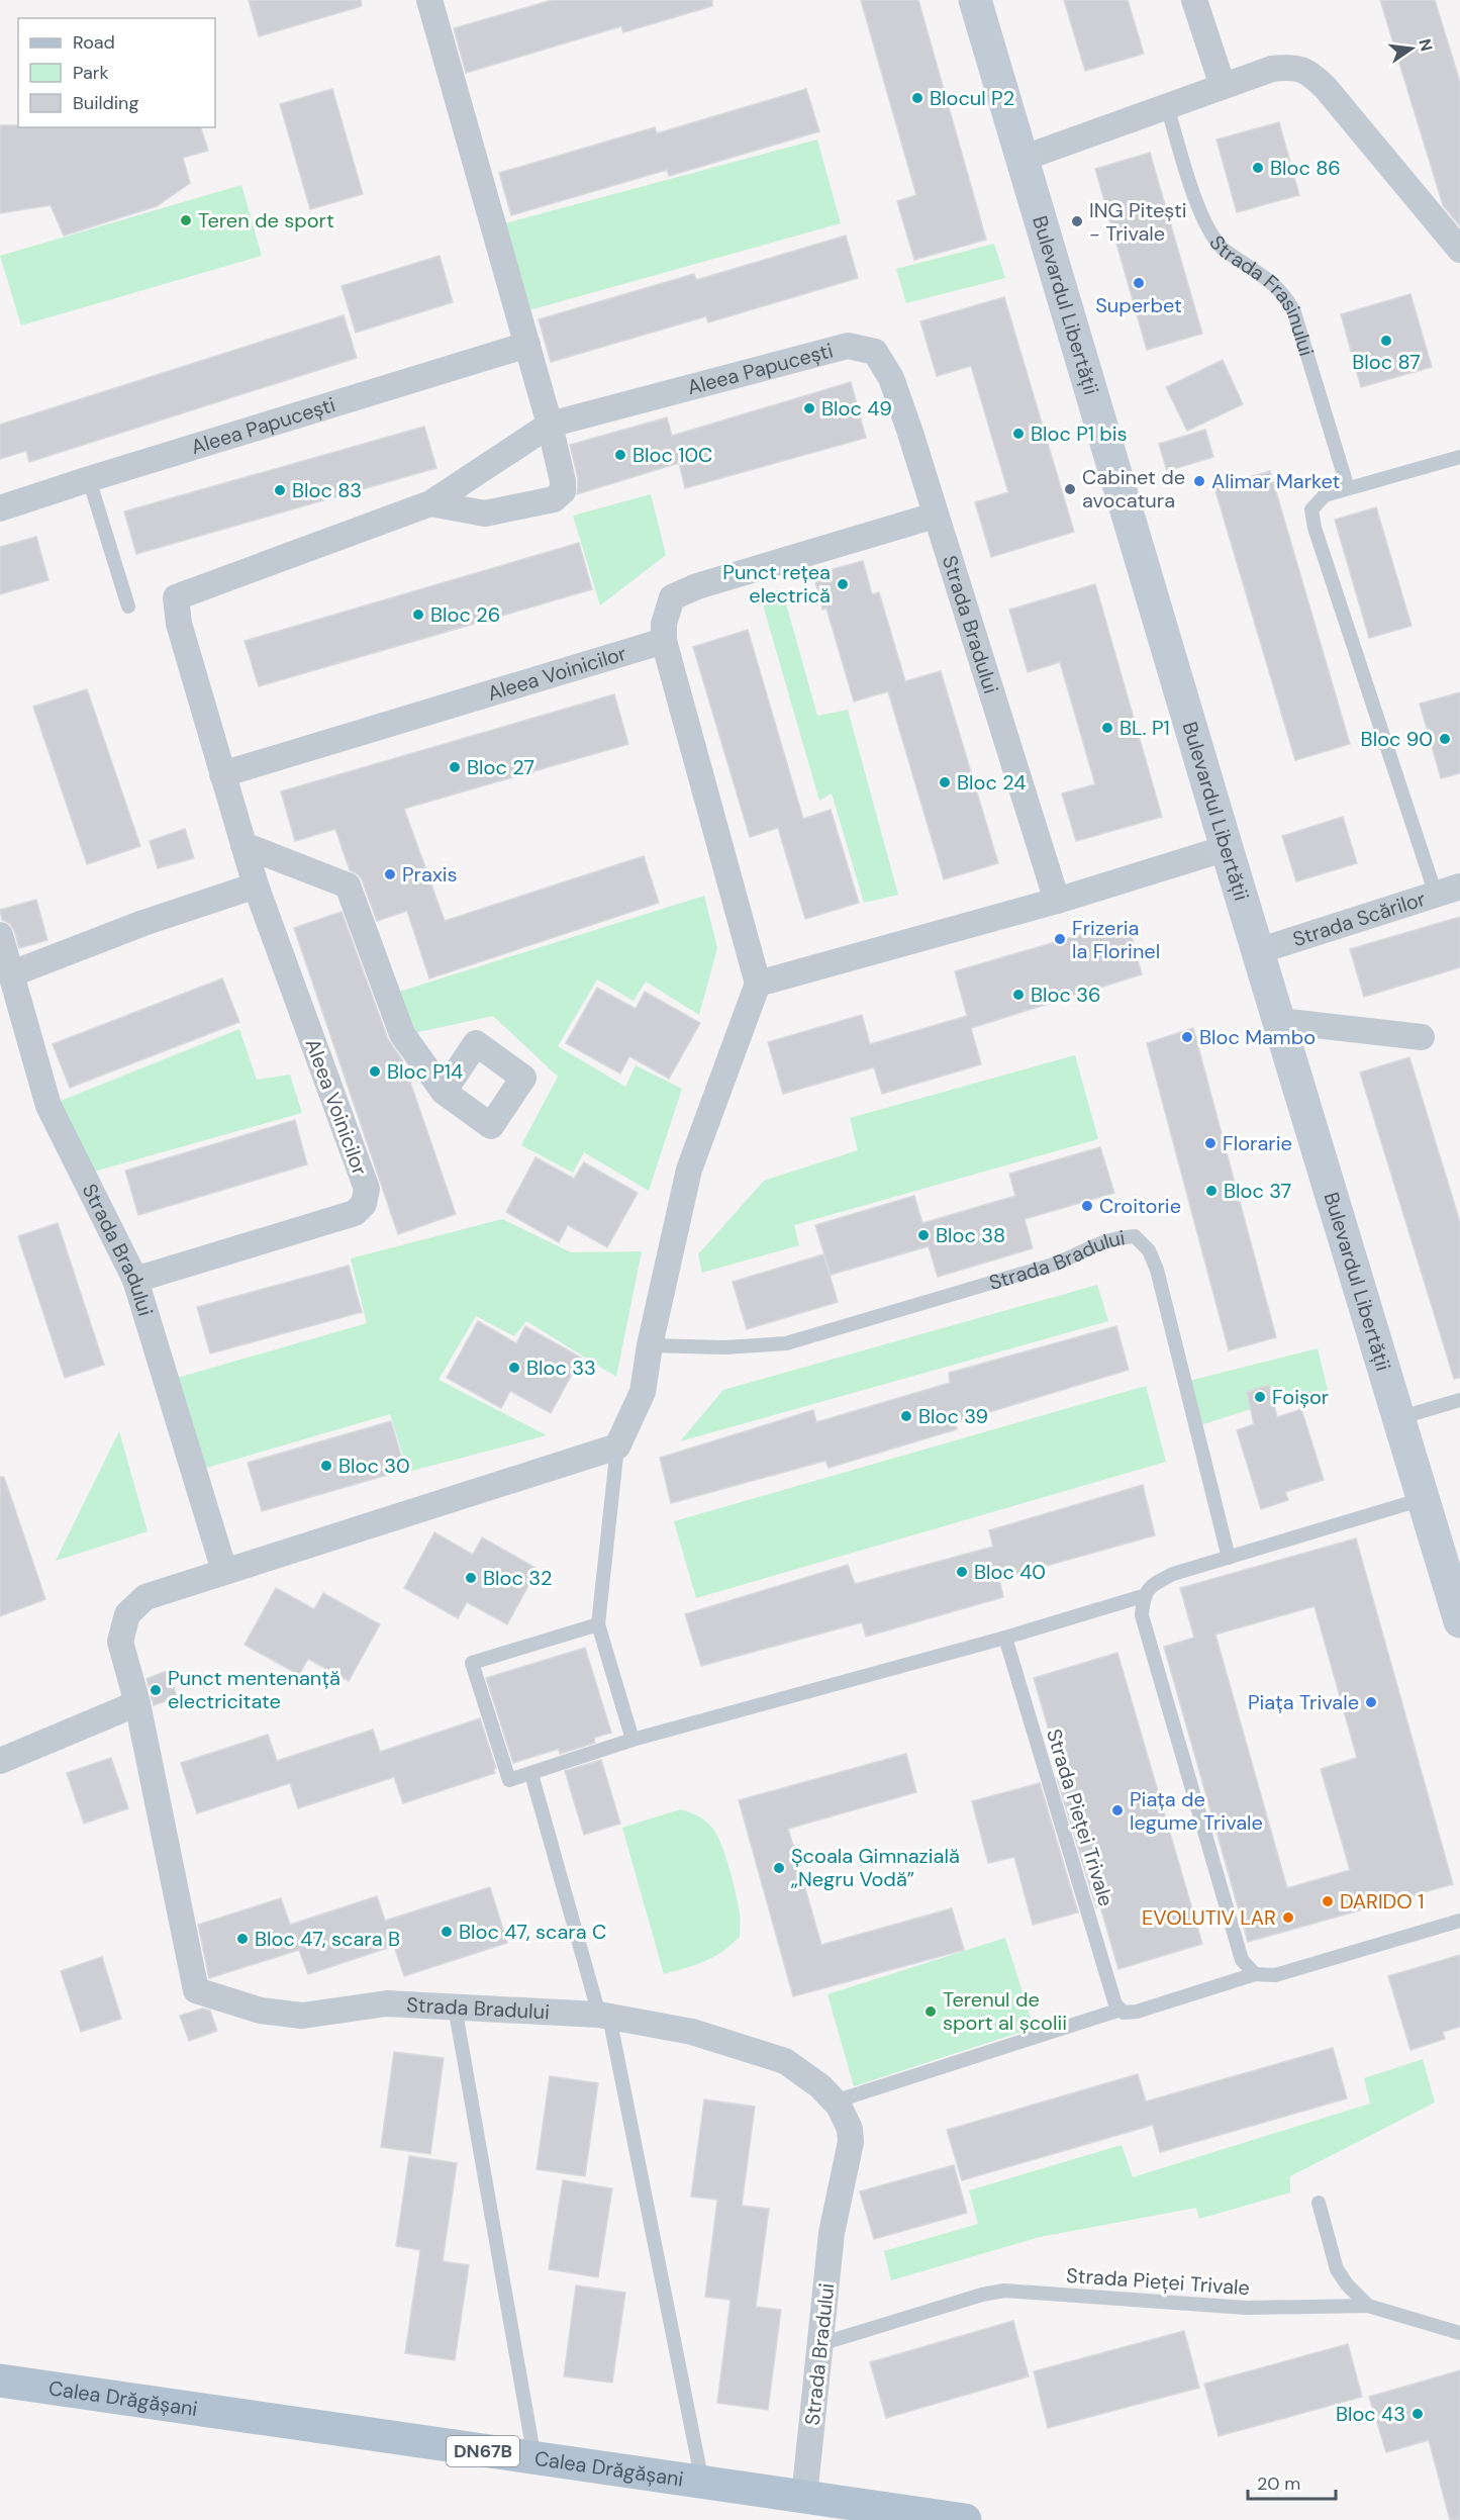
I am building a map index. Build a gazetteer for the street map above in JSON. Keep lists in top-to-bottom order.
{
  "streets": {
    "main road": ["Bulevardul Libertății", "Calea Drăgășani", "DN67B"],
    "street": [
      "Aleea Papucești",
      "Strada Bradului",
      "Aleea Voinicilor",
      "Strada Scărilor"
    ],
    "lane": ["Strada Frasinului", "Strada Pieței Trivale"]
  },
  "crossings": [
    ["Bulevardul Libertății", "Strada Scărilor"],
    ["Aleea Papucești", "Strada Bradului"],
    ["Aleea Papucești", "Aleea Voinicilor"],
    ["Strada Bradului", "Aleea Voinicilor"],
    ["Strada Bradului", "Strada Pieței Trivale"],
    ["Strada Bradului", "Calea Drăgășani"]
  ],
  "places": [
    "Blocul P2",
    "Bloc 86",
    "Teren de sport",
    "ING Pitești - Trivale",
    "Superbet",
    "Bloc 87",
    "Bloc 49",
    "Bloc P1 bis",
    "Bloc 10C",
    "Alimar Market",
    "Cabinet de avocatura",
    "Bloc 83",
    "Punct rețea electrică",
    "Bloc 26",
    "BL. P1",
    "Bloc 90",
    "Bloc 27",
    "Bloc 24",
    "Praxis",
    "Frizeria la Florinel",
    "Bloc 36",
    "Bloc Mambo",
    "Bloc P14",
    "Florarie",
    "Bloc 37",
    "Croitorie",
    "Bloc 38",
    "Bloc 33",
    "Foișor",
    "Bloc 39",
    "Bloc 30",
    "Bloc 40",
    "Bloc 32",
    "Punct mentenanță electricitate",
    "Piața Trivale",
    "Piața de legume Trivale",
    "Școala Gimnazială „Negru Vodă”",
    "DARIDO 1",
    "EVOLUTIV LAR",
    "Bloc 47, scara C",
    "Bloc 47, scara B",
    "Terenul de sport al școlii",
    "Bloc 43"
  ],
  "legend": ["Road", "Park", "Building"],
  "scale_bar": "20 m",
  "north": "right"
}
